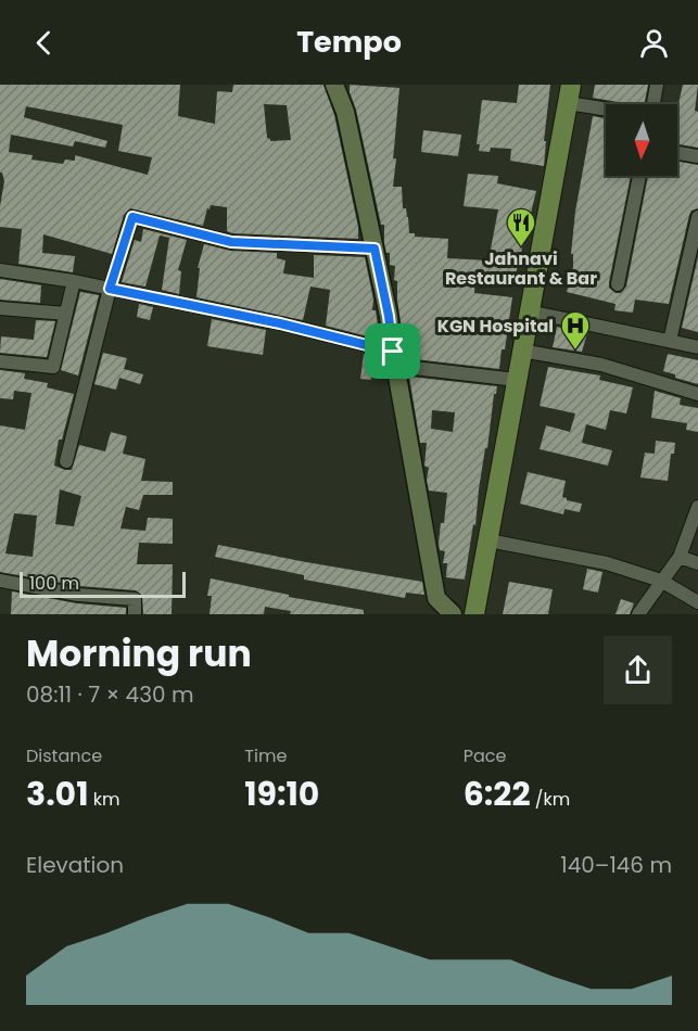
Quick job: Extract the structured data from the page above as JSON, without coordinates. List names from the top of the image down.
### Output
{
  "places": {
    "restaurant": ["Jahnavi Restaurant & Bar"],
    "hospital": ["KGN Hospital"]
  },
  "scale_bar": "100 m",
  "north": "bottom",
  "page": {
    "header": "Tempo",
    "scale": "100 m",
    "heading": ["Morning run", "08:11 · 7 × 430 m"],
    "stats": [
      ["Distance", "3.01 km"],
      ["Time", "19:10"],
      ["Pace", "6:22 /km"]
    ],
    "chart": ["Elevation", "140–146 m"]
  }
}
